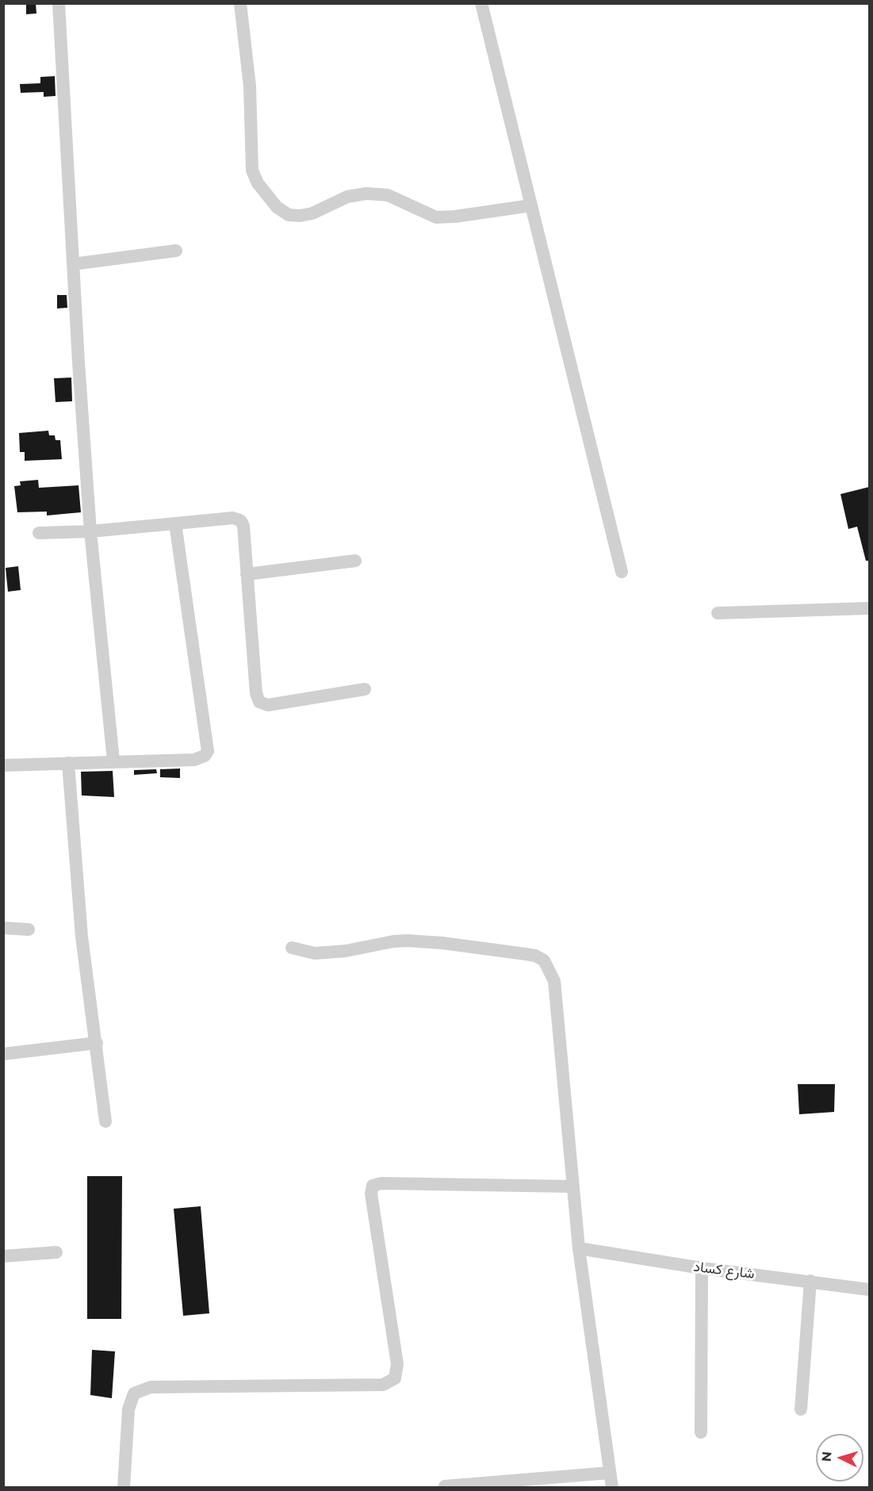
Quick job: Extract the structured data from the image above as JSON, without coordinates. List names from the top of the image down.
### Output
{
  "streets": {
    "street": ["شارع كساد"]
  },
  "north": "left"
}
